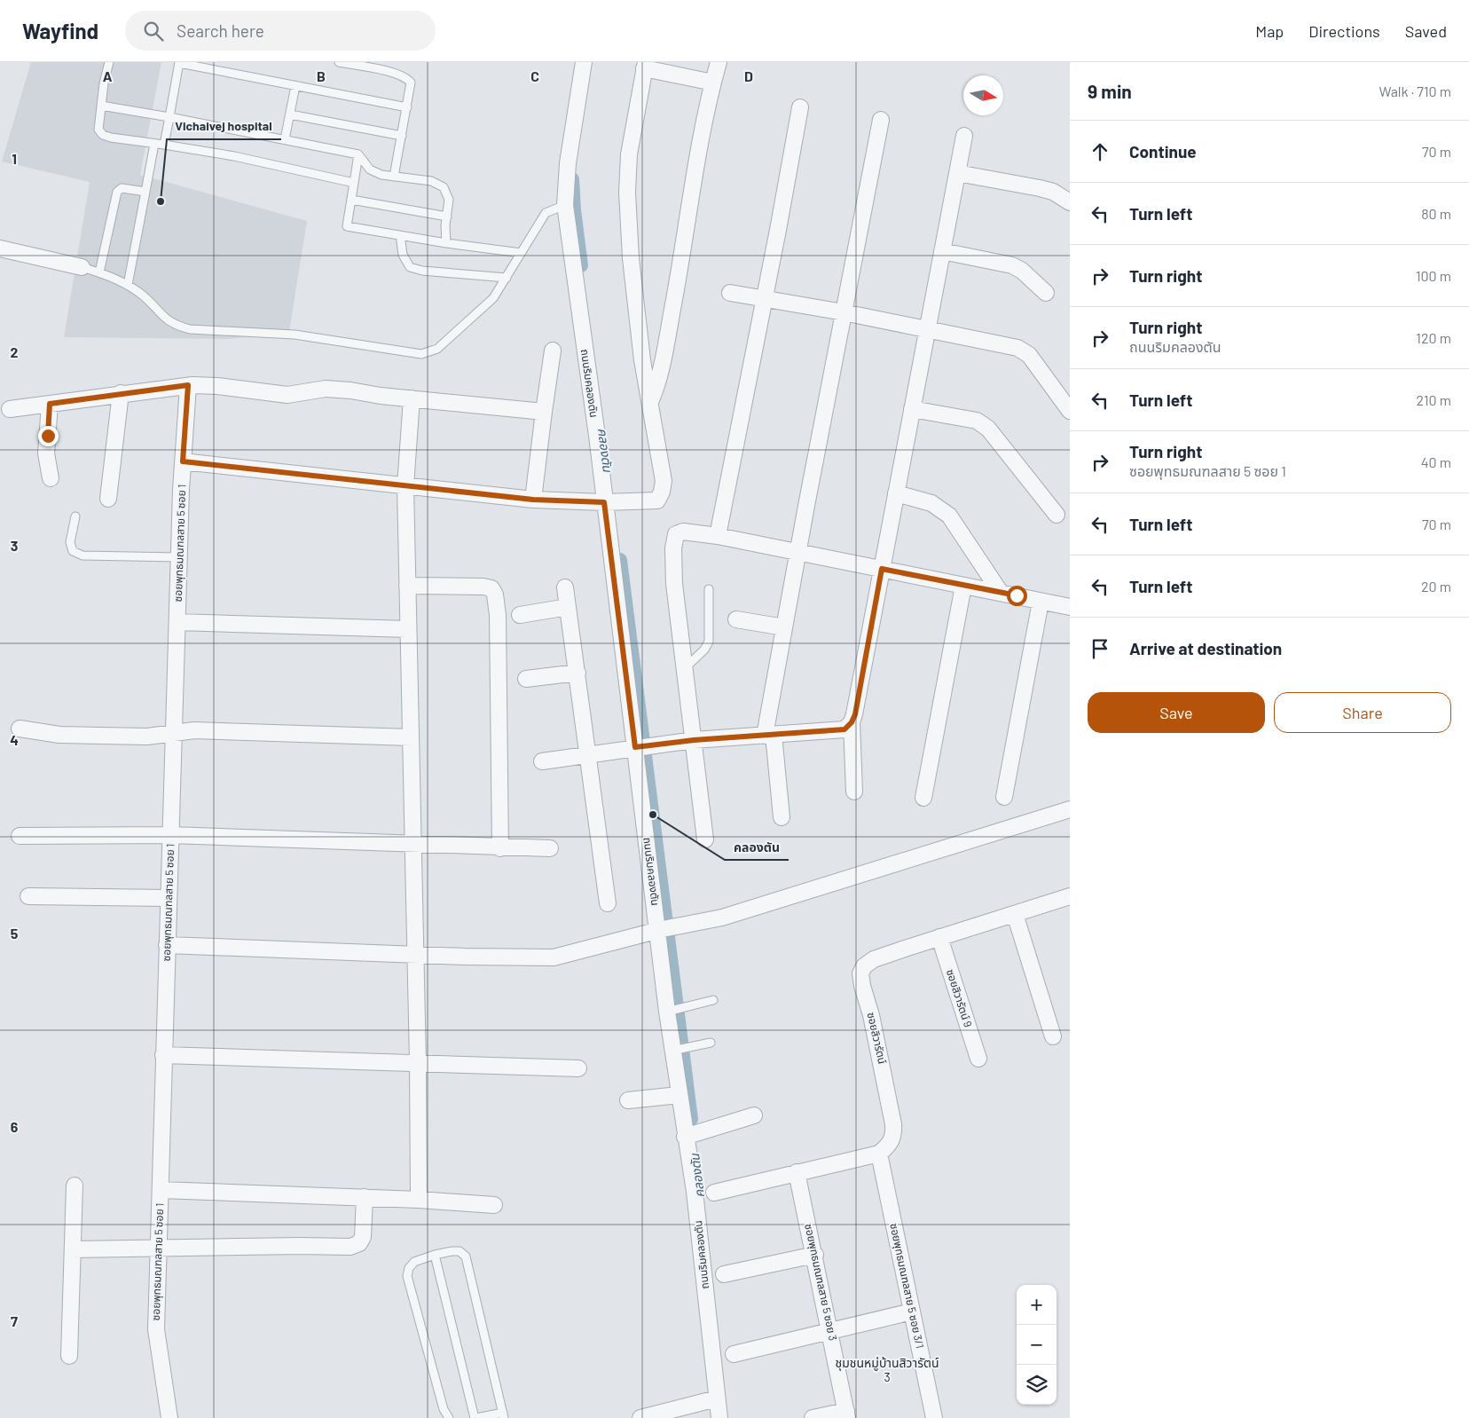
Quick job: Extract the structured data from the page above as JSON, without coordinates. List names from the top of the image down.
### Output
{
  "streets": {
    "street": [
      "ถนนริมคลองตัน",
      "ซอยพุทธมณฑลสาย 5 ซอย 1",
      "ซอยสิวารัตน์ 9",
      "ซอยสิวารัตน์",
      "ซอยพุทธมณฑลสาย 5 ซอย 3",
      "ซอยพุทธมณฑลสาย 5 ซอย 3/1"
    ]
  },
  "crossings": [
    ["ซอยสิวารัตน์ 9", "ซอยสิวารัตน์"],
    ["ซอยสิวารัตน์", "ซอยพุทธมณฑลสาย 5 ซอย 3/1"]
  ],
  "districts": ["ชุมชนหมู่บ้านสิวารัตน์ 3"],
  "water": ["คลองตัน"],
  "places": ["Vichaivej hospital", "คลองตัน"],
  "north": "right",
  "page": {
    "header": "Wayfind",
    "search": "Search here",
    "nav": ["Map", "Directions", "Saved"],
    "heading": ["9 min", "Walk · 710 m"],
    "list": [
      ["Continue", "70 m"],
      ["Turn left", "80 m"],
      ["Turn right", "100 m"],
      ["Turn right", "ถนนริมคลองตัน", "120 m"],
      ["Turn left", "210 m"],
      ["Turn right", "ซอยพุทธมณฑลสาย 5 ซอย 1", "40 m"],
      ["Turn left", "70 m"],
      ["Turn left", "20 m"],
      "Arrive at destination"
    ],
    "buttons": ["Save", "Share"],
    "map_buttons": ["+", "−"]
  },
  "grid": {
    "columns": [
      "A",
      "B",
      "C",
      "D"
    ],
    "rows": [
      "1",
      "2",
      "3",
      "4",
      "5",
      "6",
      "7"
    ]
  }
}
